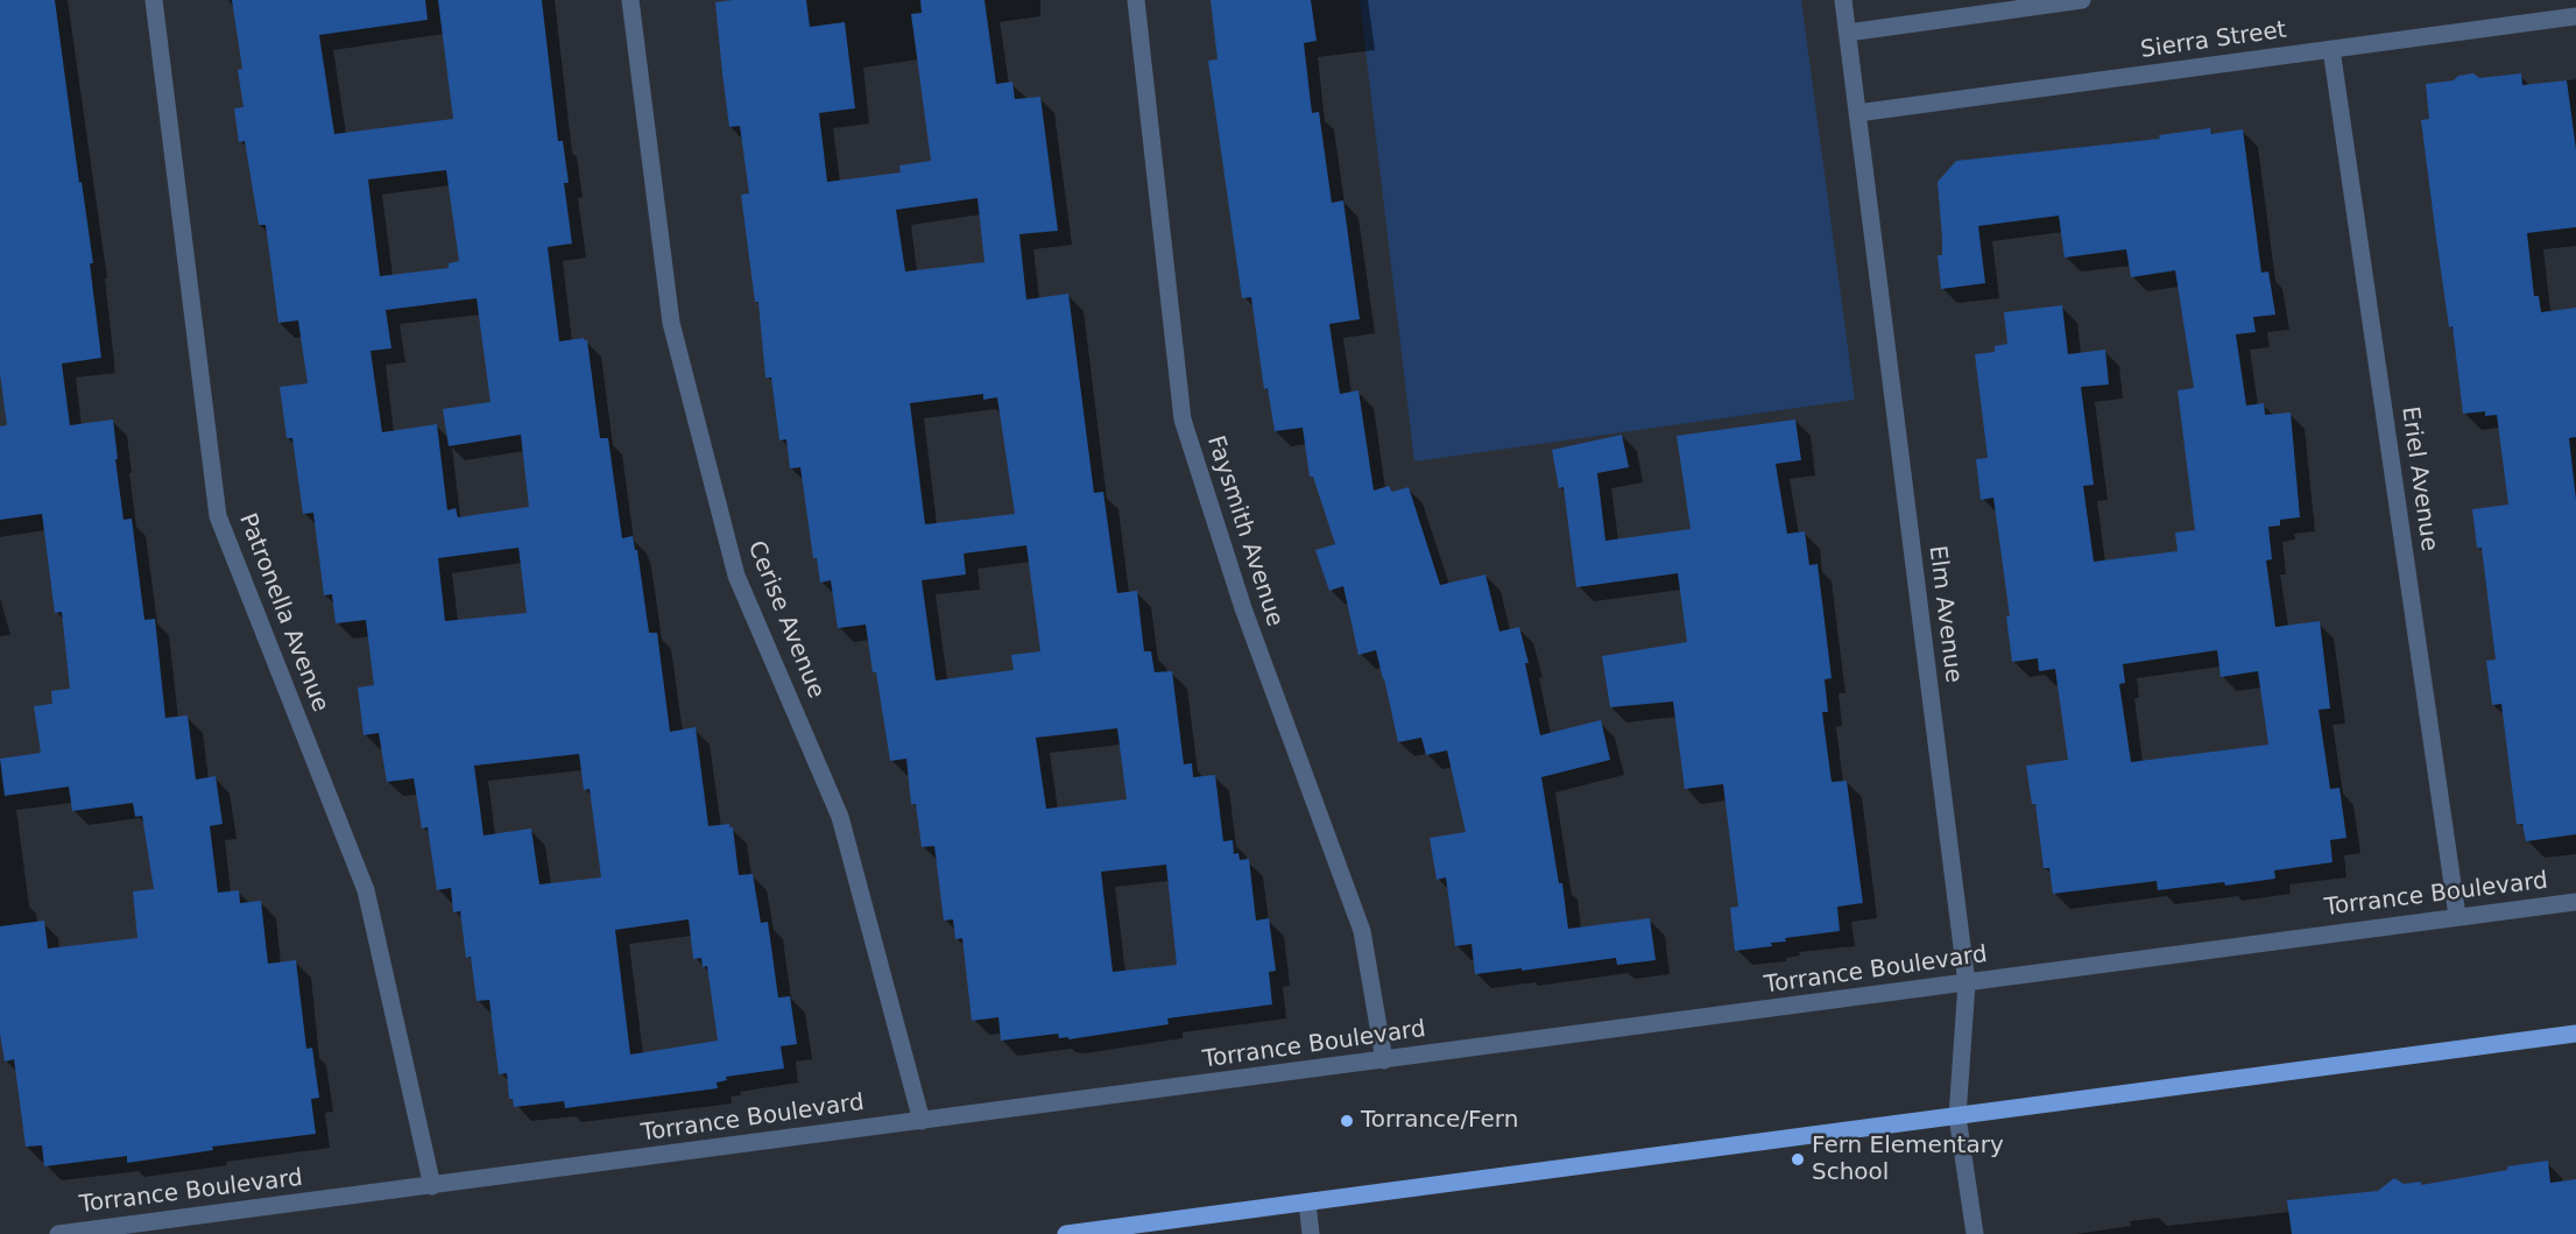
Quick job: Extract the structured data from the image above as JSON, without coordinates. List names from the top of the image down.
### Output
{
  "streets": {
    "street": [
      "Sierra Street",
      "Eriel Avenue",
      "Faysmith Avenue",
      "Patronella Avenue",
      "Elm Avenue",
      "Cerise Avenue",
      "Torrance Boulevard"
    ]
  },
  "crossings": [
    ["Sierra Street", "Eriel Avenue"],
    ["Sierra Street", "Elm Avenue"],
    ["Eriel Avenue", "Torrance Boulevard"],
    ["Faysmith Avenue", "Torrance Boulevard"],
    ["Patronella Avenue", "Torrance Boulevard"],
    ["Elm Avenue", "Torrance Boulevard"],
    ["Cerise Avenue", "Torrance Boulevard"]
  ],
  "places": ["Torrance/Fern", "Fern Elementary School"]
}
